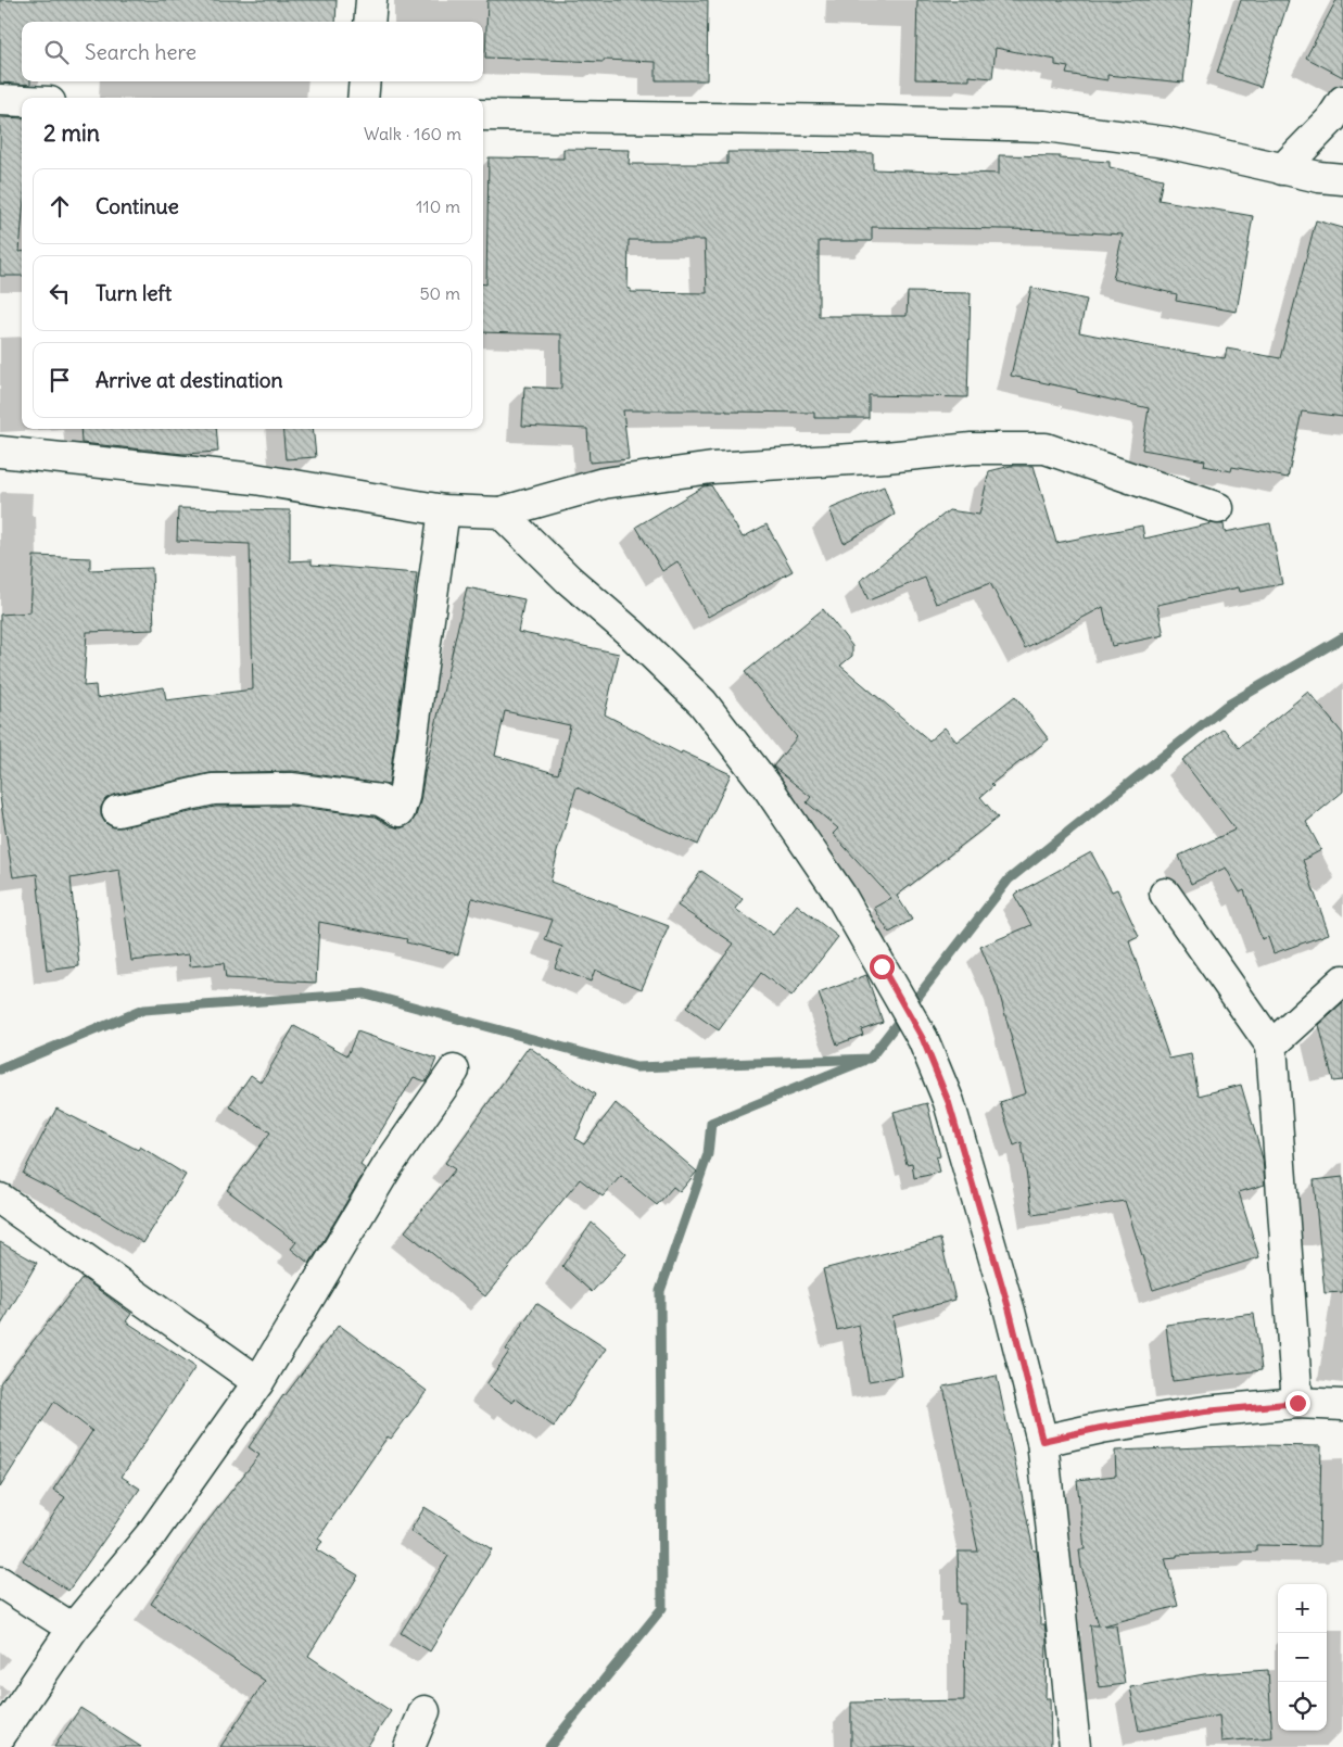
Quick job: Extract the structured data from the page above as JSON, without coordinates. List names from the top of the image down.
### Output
{
  "page": {
    "search": "Search here",
    "heading": ["2 min", "Walk · 160 m"],
    "list": [
      ["Continue", "110 m"],
      ["Turn left", "50 m"],
      "Arrive at destination"
    ],
    "map_buttons": ["+", "−"]
  }
}
